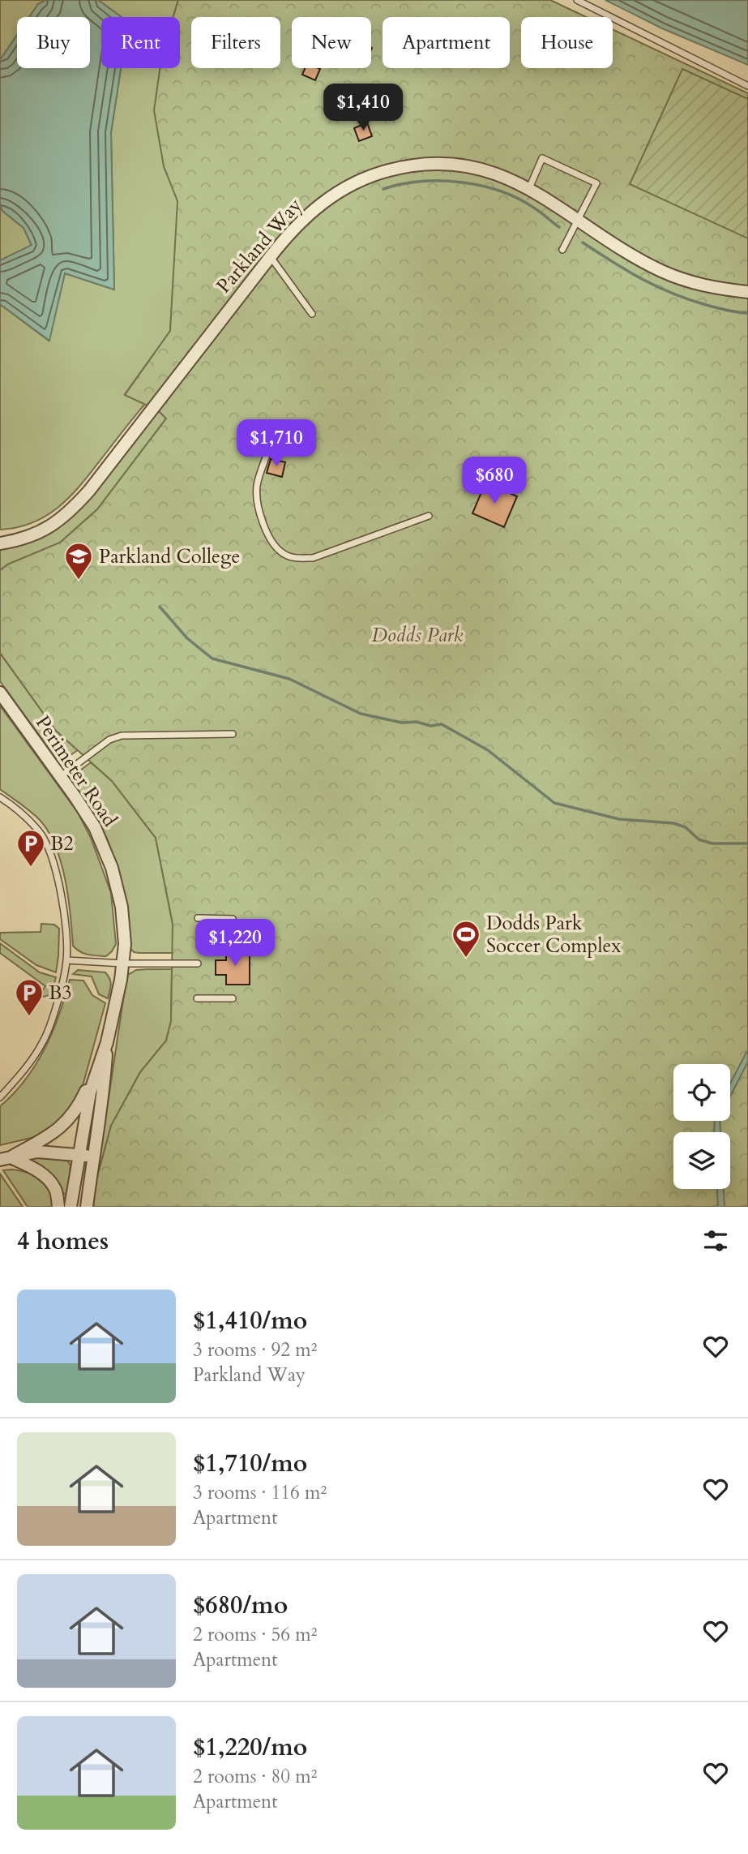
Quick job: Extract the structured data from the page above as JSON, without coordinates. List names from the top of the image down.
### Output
{
  "streets": {
    "street": ["Parkland Way", "Perimeter Road"]
  },
  "parks": ["Dodds Park"],
  "places": {
    "school or university": ["Parkland College"],
    "parking": ["B2", "B3"],
    "sports": ["Dodds Park Soccer Complex"]
  },
  "page": {
    "chip": [
      "Buy",
      "Rent",
      "Filters",
      "New",
      "Apartment",
      "House"
    ],
    "price": [
      "$1,410",
      "$1,710",
      "$680",
      "$1,220"
    ],
    "heading": "4 homes",
    "list": [
      {
        "name": "$1,410/mo",
        "note": "3 rooms · 92 m² · Parkland Way"
      },
      {
        "name": "$1,710/mo",
        "note": "3 rooms · 116 m² · Apartment"
      },
      {
        "name": "$680/mo",
        "note": "2 rooms · 56 m² · Apartment"
      },
      {
        "name": "$1,220/mo",
        "note": "2 rooms · 80 m² · Apartment"
      }
    ]
  }
}
